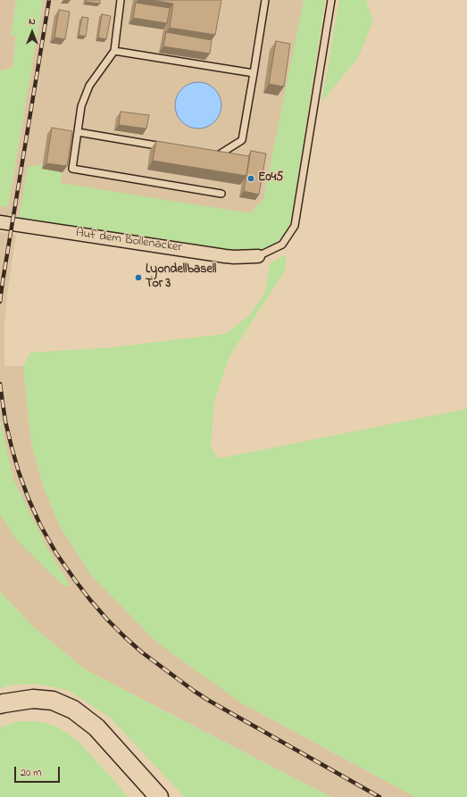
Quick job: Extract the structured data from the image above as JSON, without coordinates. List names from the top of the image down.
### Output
{
  "streets": {
    "street": ["Auf dem Bollenacker"]
  },
  "places": ["E045", "Lyondellbasell Tor 3"],
  "scale_bar": "20 m",
  "north": "top"
}
